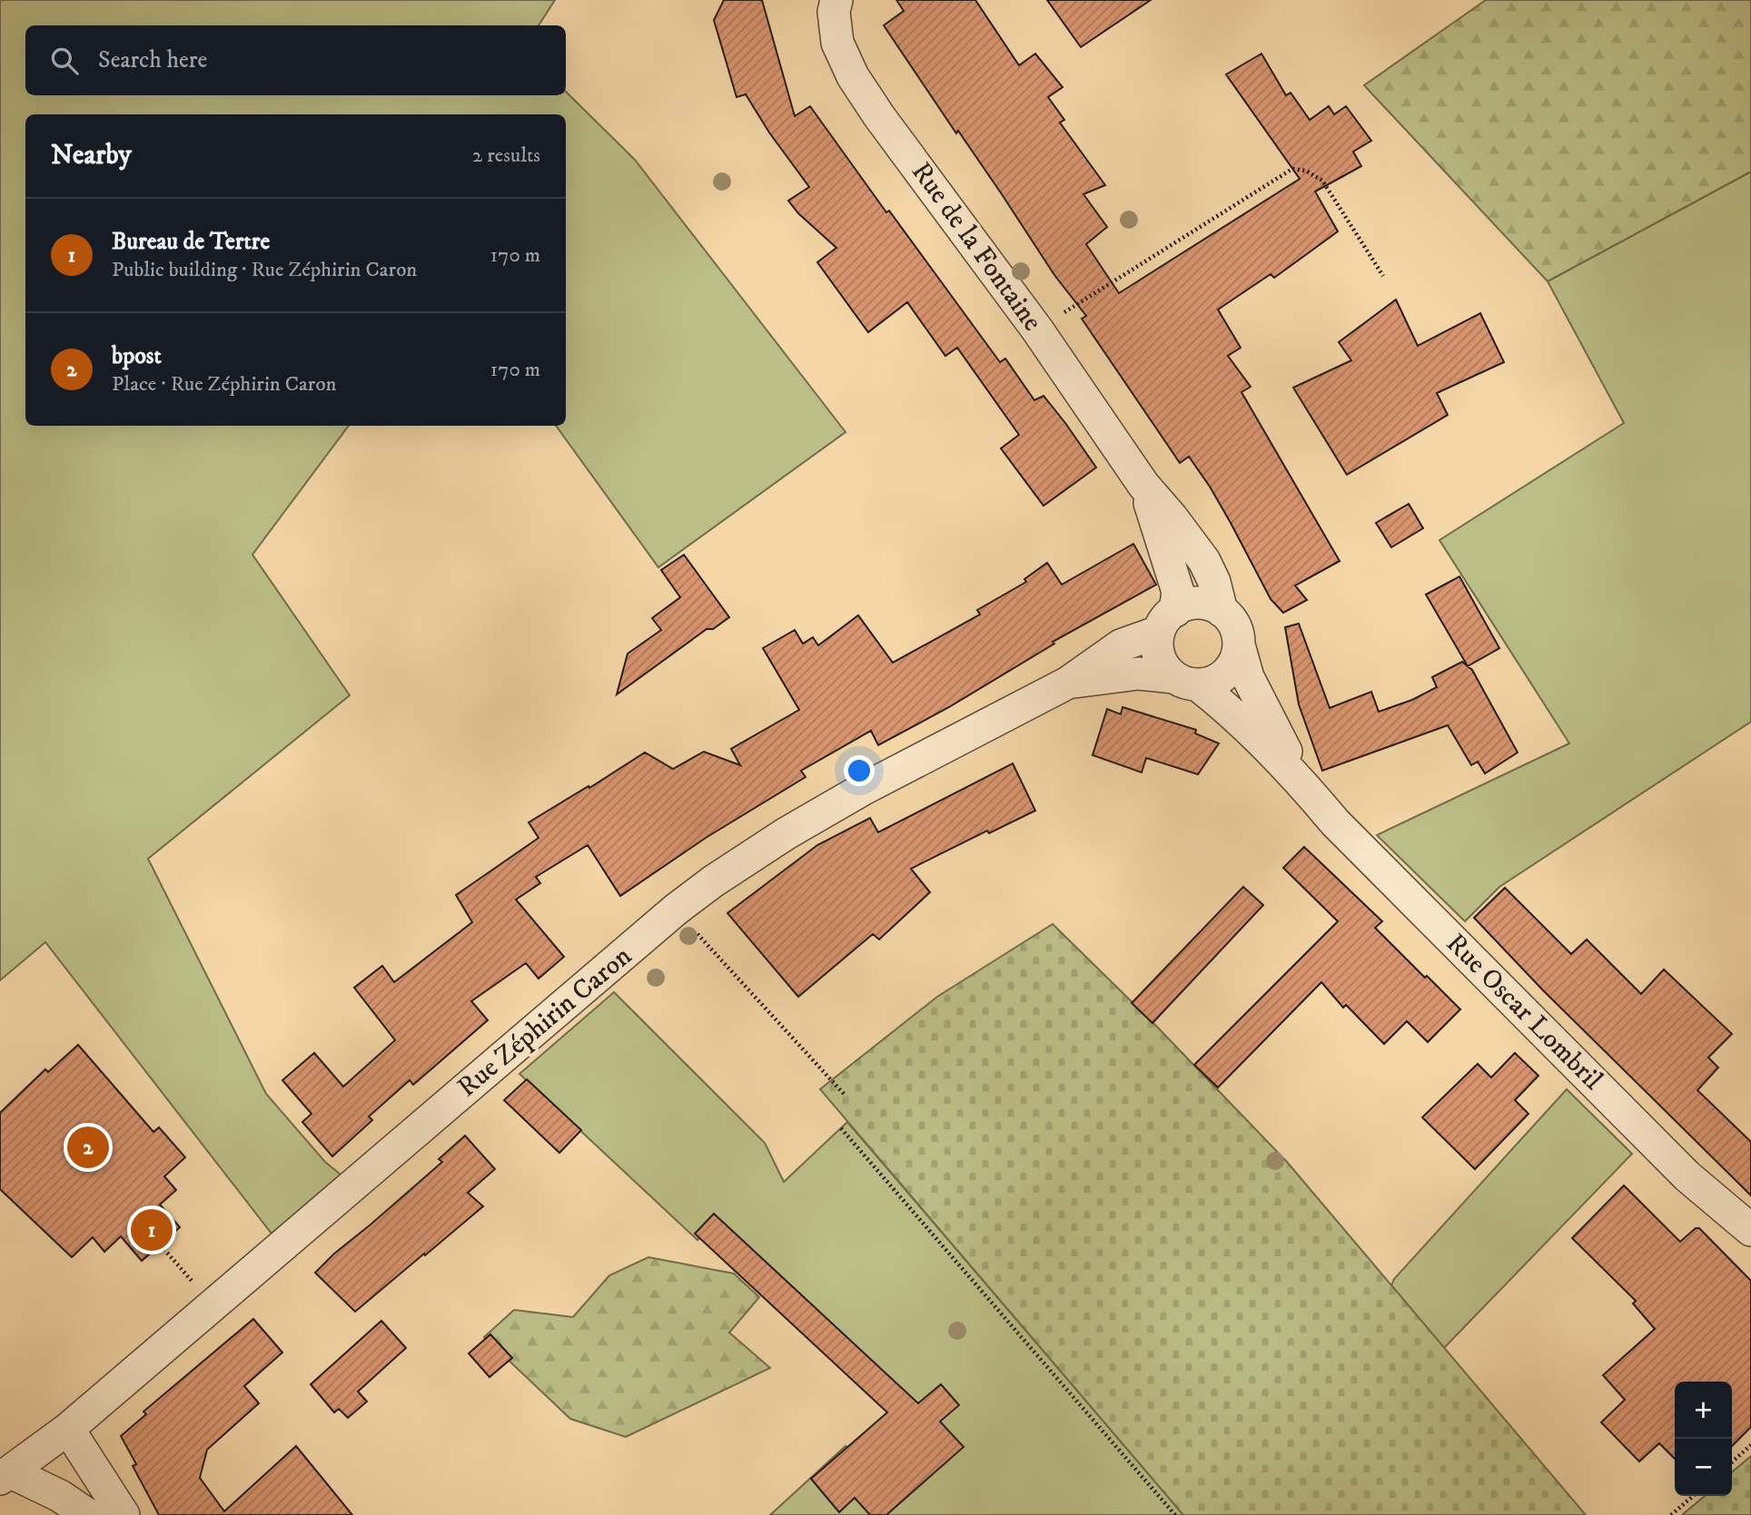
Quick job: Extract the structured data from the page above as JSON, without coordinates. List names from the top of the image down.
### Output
{
  "streets": {
    "street": ["Rue de la Fontaine", "Rue Oscar Lombril", "Rue Zéphirin Caron"]
  },
  "crossings": [
    ["Rue de la Fontaine", "Rue Oscar Lombril"],
    ["Rue de la Fontaine", "Rue Zéphirin Caron"],
    ["Rue Oscar Lombril", "Rue Zéphirin Caron"]
  ],
  "page": {
    "search": "Search here",
    "heading": ["Nearby", "2 results"],
    "list": [
      {
        "mark": "1",
        "name": "Bureau de Tertre",
        "note": "Public building · Rue Zéphirin Caron",
        "value": "170 m"
      },
      {
        "mark": "2",
        "name": "bpost",
        "note": "Place · Rue Zéphirin Caron",
        "value": "170 m"
      }
    ],
    "pins": ["2", "1"],
    "map_buttons": ["+", "−"]
  }
}
